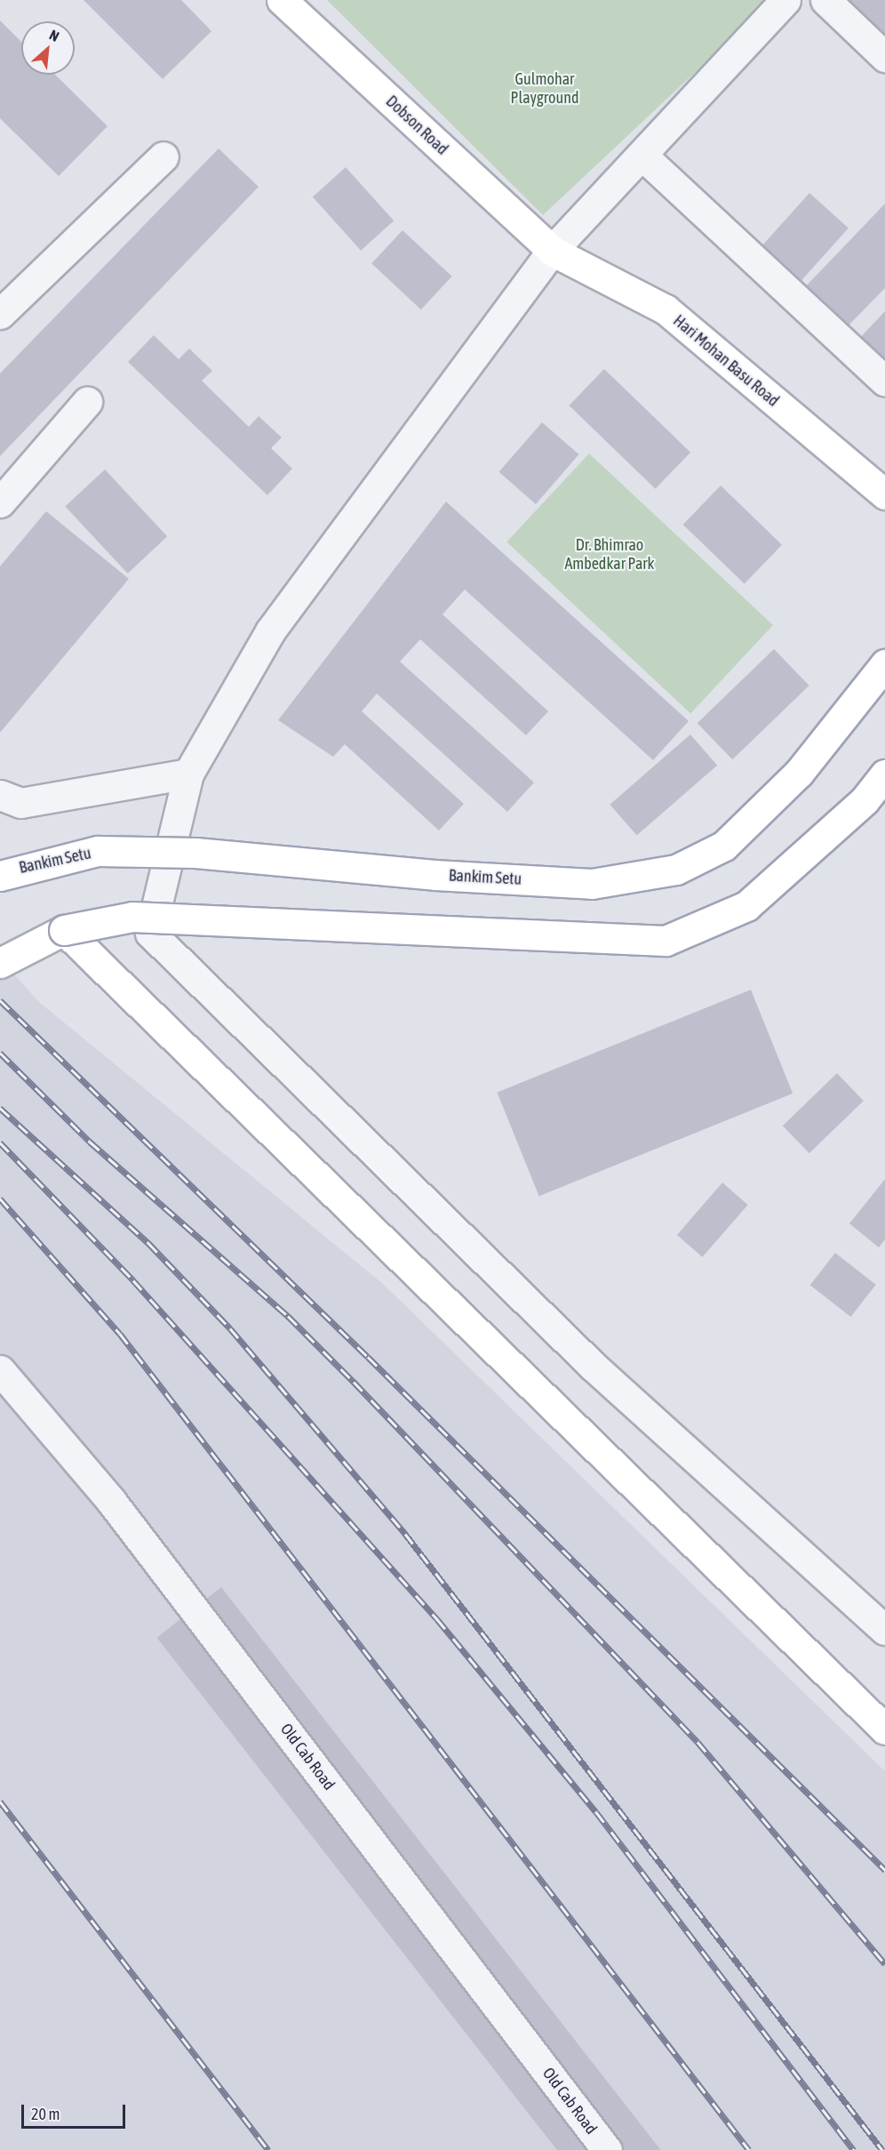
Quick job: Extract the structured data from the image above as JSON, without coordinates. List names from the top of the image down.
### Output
{
  "streets": {
    "main road": ["Dobson Road", "Hari Mohan Basu Road", "Bankim Setu"],
    "street": ["Old Cab Road"]
  },
  "crossings": [
    ["Dobson Road", "Hari Mohan Basu Road"]
  ],
  "parks": ["Gulmohar Playground", "Dr. Bhimrao Ambedkar Park"],
  "scale_bar": "20 m",
  "north": "top right"
}
